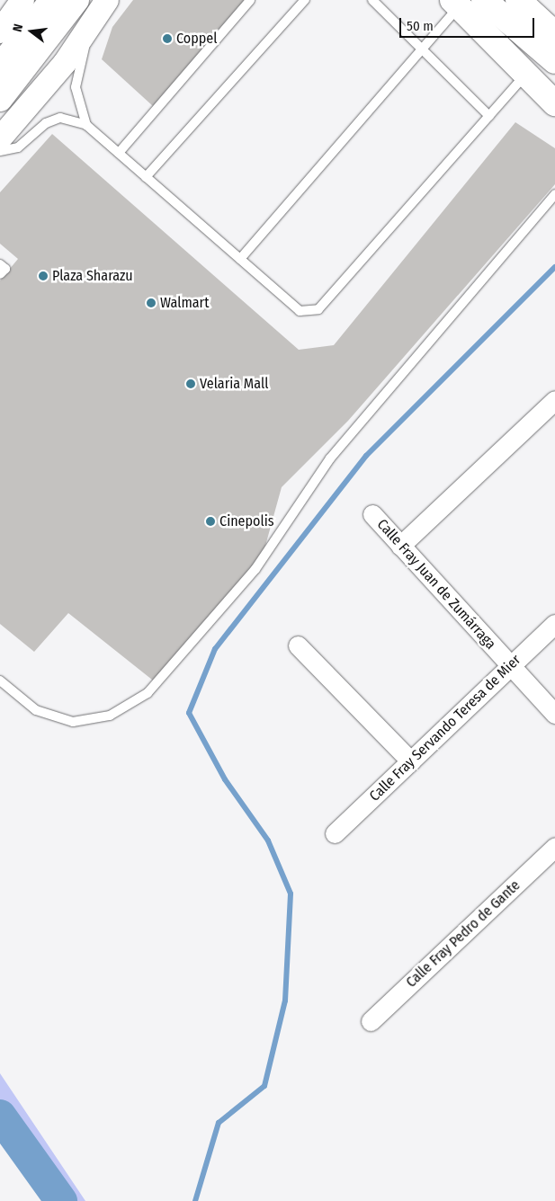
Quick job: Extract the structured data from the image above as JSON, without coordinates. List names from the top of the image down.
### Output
{
  "streets": {
    "street": ["Calle Fray Juan de Zumárraga", "Calle Fray Servando Teresa de Mier", "Calle Fray Pedro de Gante"]
  },
  "crossings": [
    ["Calle Fray Juan de Zumárraga", "Calle Fray Servando Teresa de Mier"]
  ],
  "places": [
    "Coppel",
    "Plaza Sharazu",
    "Walmart",
    "Velaria Mall",
    "Cinepolis"
  ],
  "scale_bar": "50 m",
  "north": "left"
}
